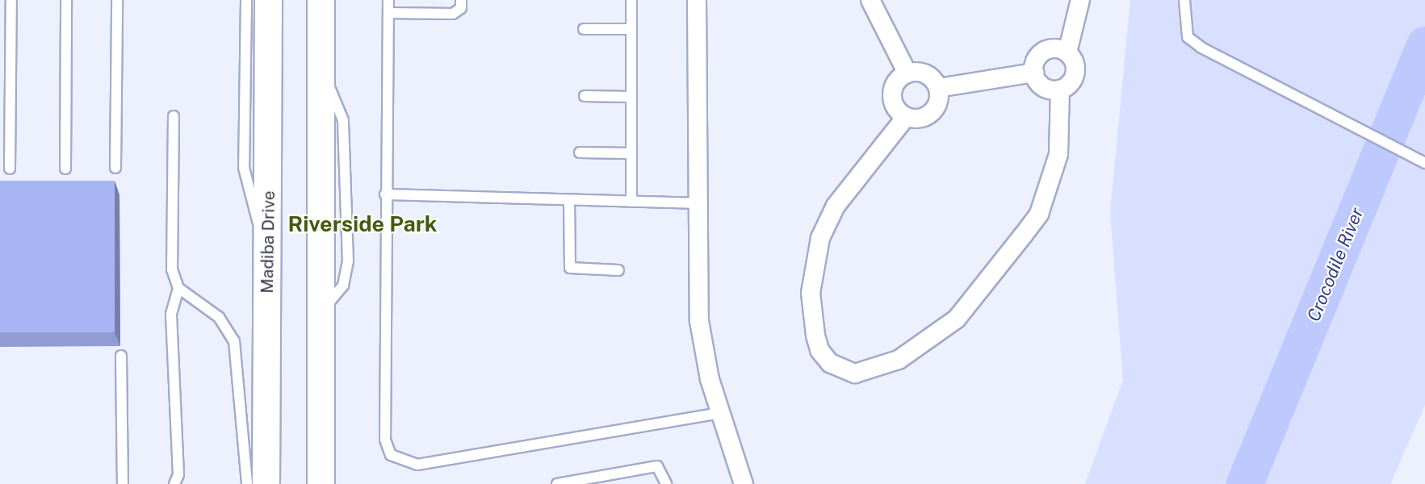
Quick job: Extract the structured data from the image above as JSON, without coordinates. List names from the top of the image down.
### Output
{
  "streets": {
    "main road": ["Madiba Drive"]
  },
  "districts": ["Riverside Park"],
  "water": ["Crocodile River"]
}
